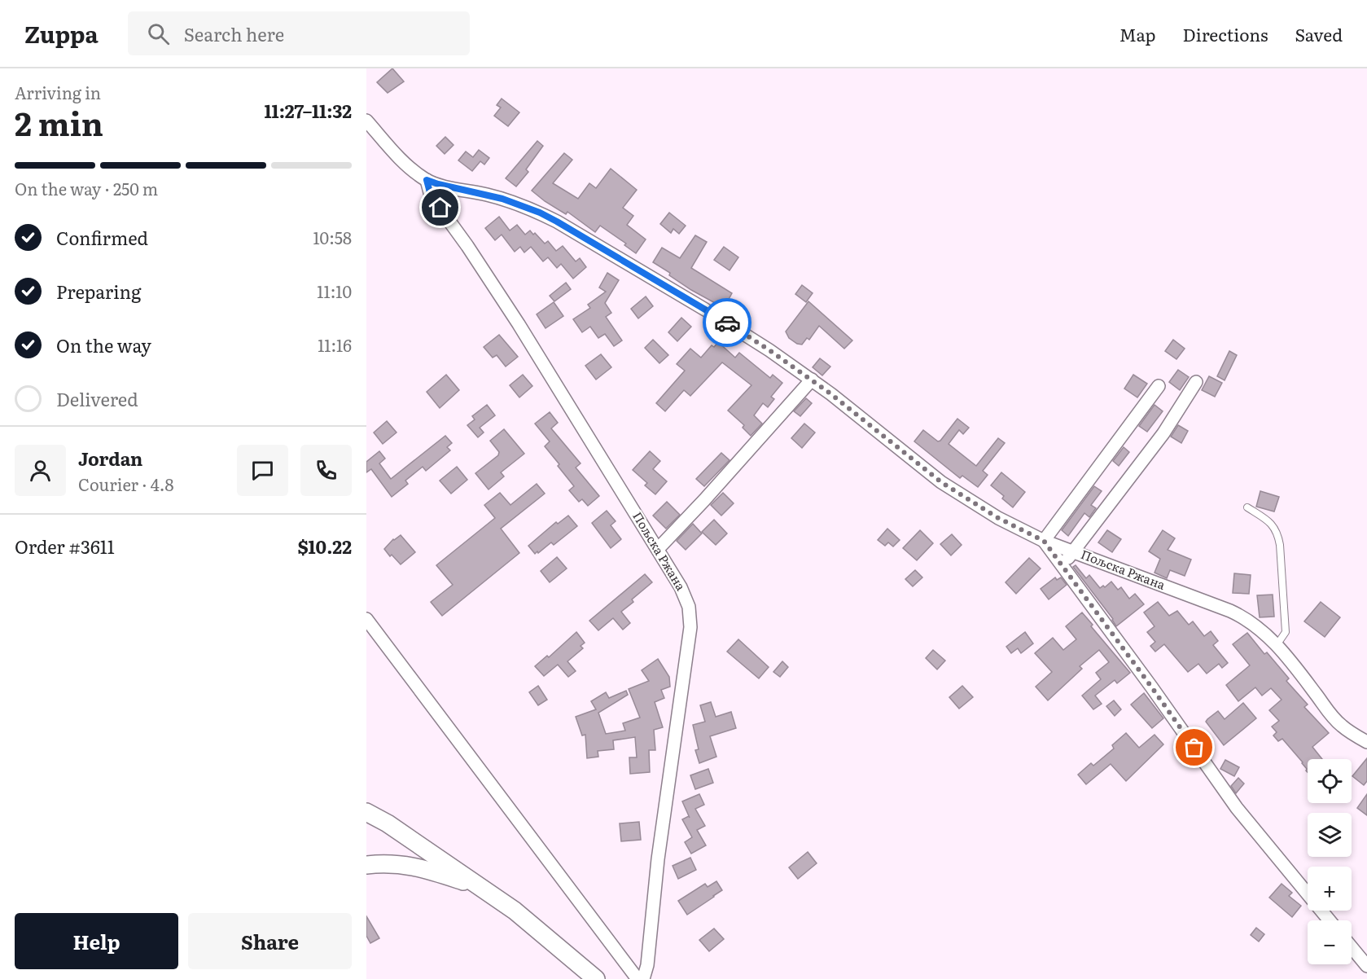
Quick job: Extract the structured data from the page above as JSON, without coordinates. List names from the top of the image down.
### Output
{
  "streets": {
    "street": ["Пољска Ржана"]
  },
  "page": {
    "header": "Zuppa",
    "search": "Search here",
    "nav": ["Map", "Directions", "Saved"],
    "heading": ["2 min", "Arriving in", "11:27–11:32"],
    "panel": [
      "Jordan",
      "Courier · 4.8",
      "Order #3611",
      "$10.22"
    ],
    "bar": "On the way · 250 m",
    "list": [
      ["Confirmed", "10:58"],
      ["Preparing", "11:10"],
      ["On the way", "11:16"],
      "Delivered"
    ],
    "map_buttons": ["+", "−"],
    "buttons": ["Help", "Share"]
  }
}
